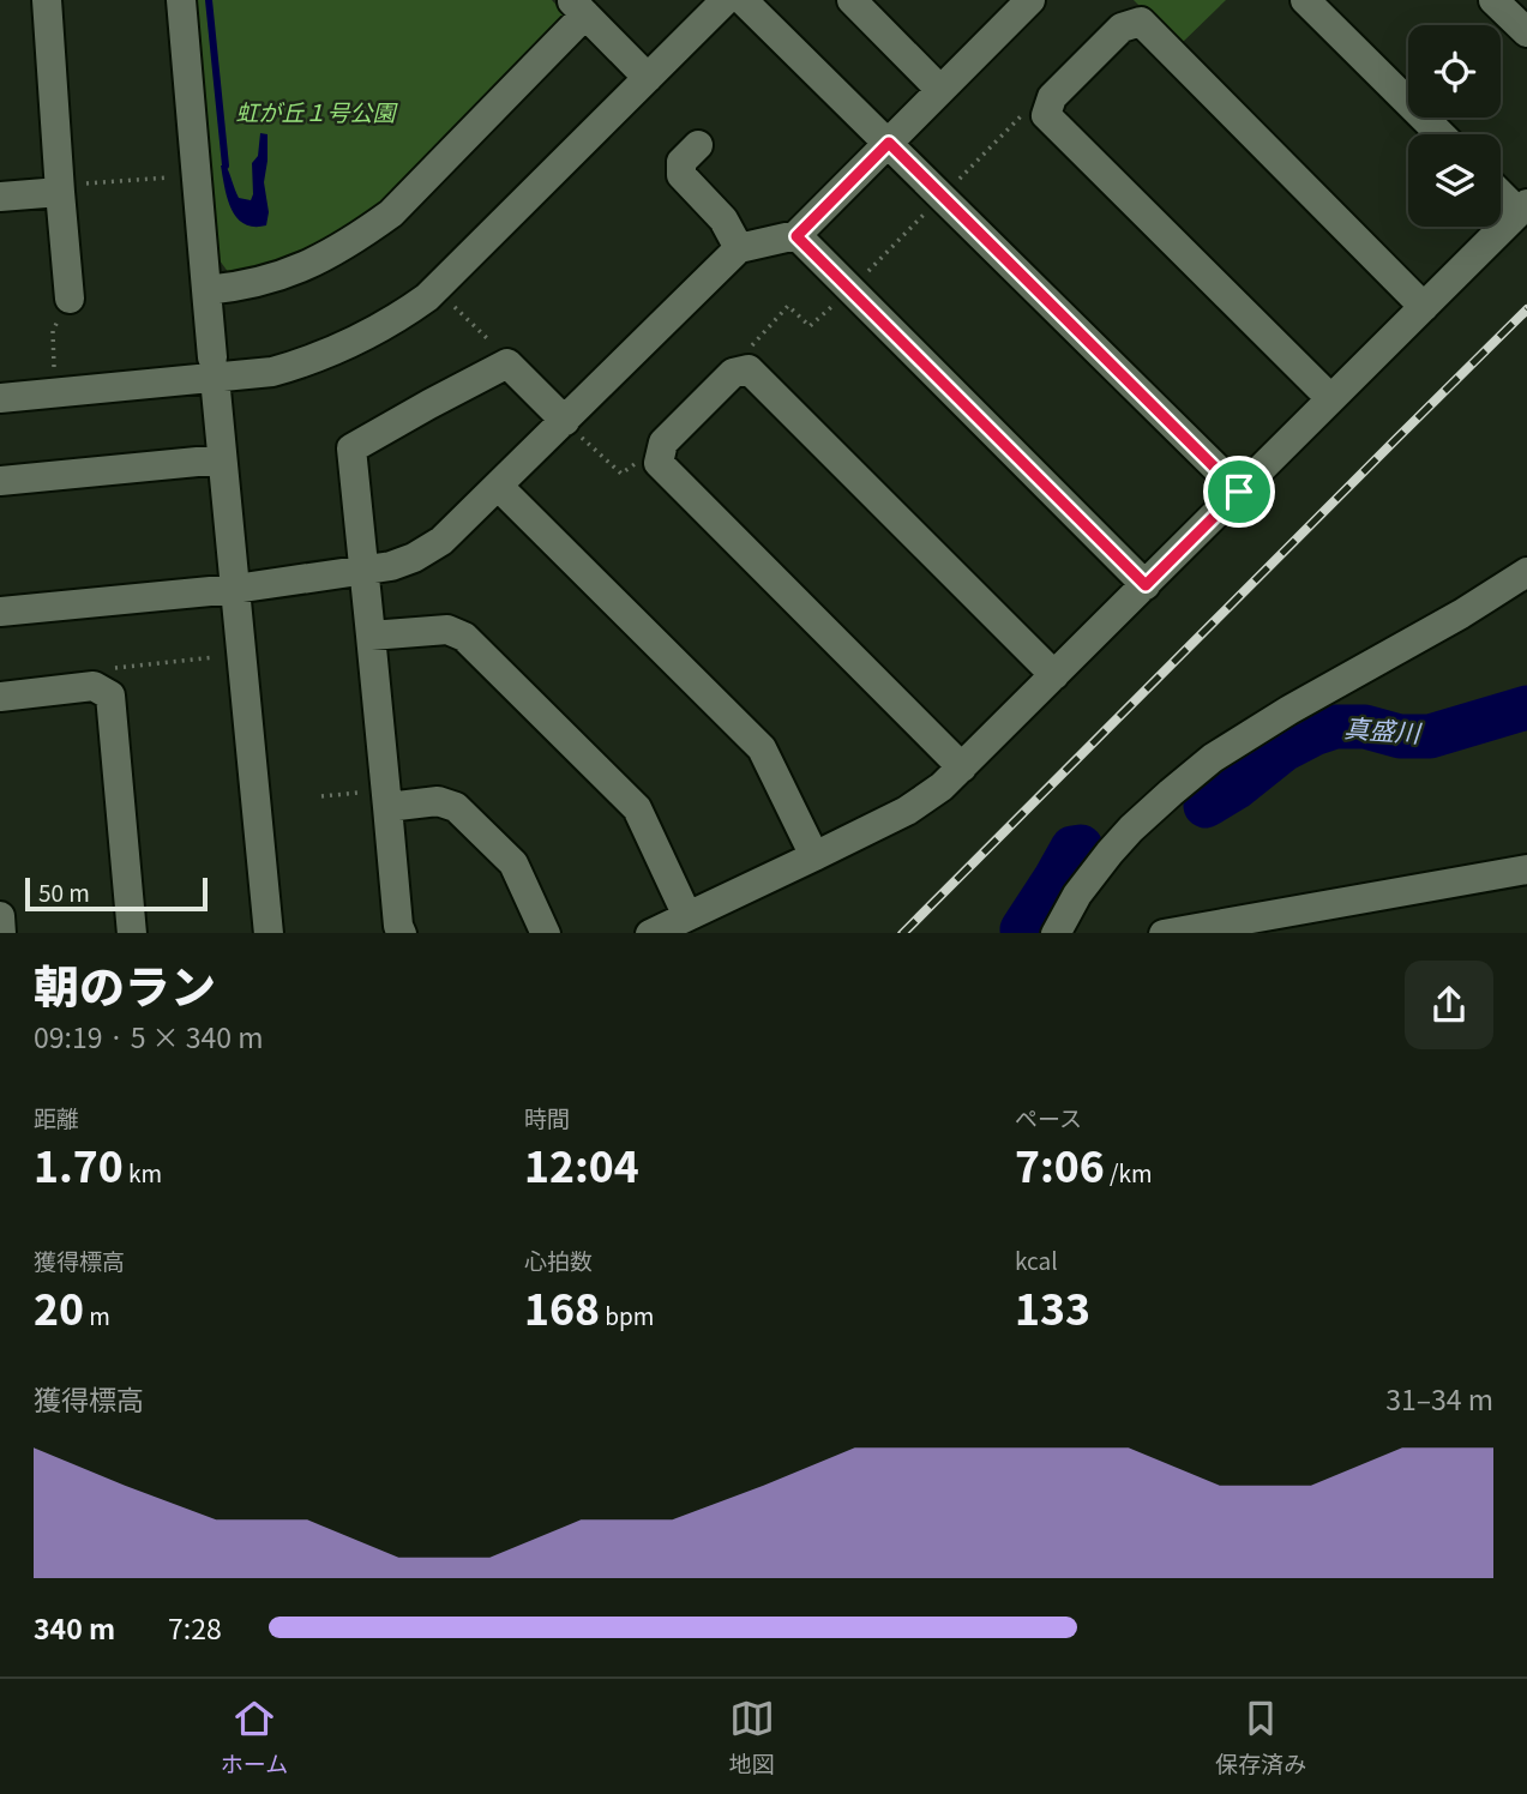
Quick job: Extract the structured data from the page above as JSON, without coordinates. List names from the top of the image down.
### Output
{
  "water": ["真盛川"],
  "parks": ["虹が丘１号公園"],
  "scale_bar": "50 m",
  "page": {
    "scale": "50 m",
    "heading": ["朝のラン", "09:19 · 5 × 340 m"],
    "stats": [
      ["距離", "1.70 km"],
      ["時間", "12:04"],
      ["ペース", "7:06 /km"],
      ["獲得標高", "20 m"],
      ["心拍数", "168 bpm"],
      ["kcal", "133"]
    ],
    "chart": ["獲得標高", "31–34 m"],
    "list": [
      {
        "name": "340 m",
        "note": "7:28"
      }
    ],
    "tabs": ["ホーム", "地図", "保存済み"]
  }
}
